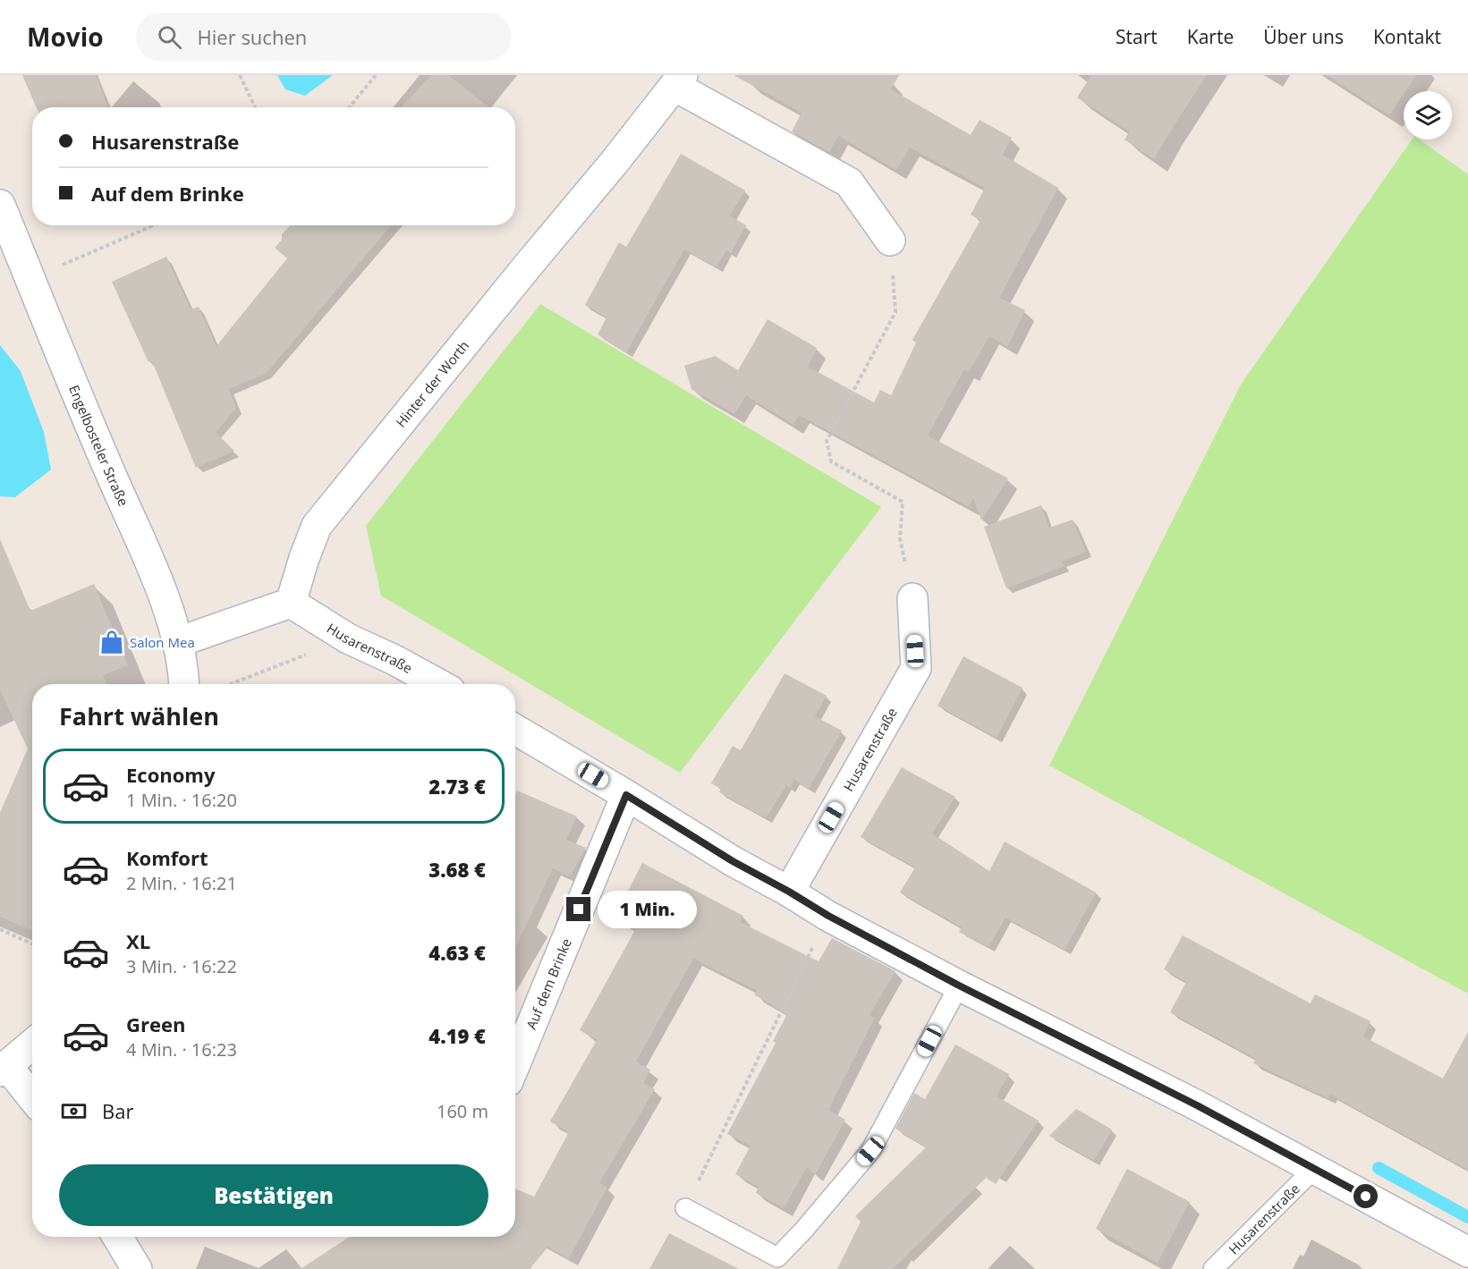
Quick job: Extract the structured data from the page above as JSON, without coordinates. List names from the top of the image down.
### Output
{
  "streets": {
    "street": [
      "Hinter der Worth",
      "Engelbosteler Straße",
      "Husarenstraße",
      "Auf dem Brinke"
    ]
  },
  "crossings": [
    ["Hinter der Worth", "Husarenstraße"]
  ],
  "places": {
    "shop": ["Salon Mea"]
  },
  "page": {
    "header": "Movio",
    "search": "Hier suchen",
    "nav": [
      "Start",
      "Karte",
      "Über uns",
      "Kontakt"
    ],
    "banner": ["Husarenstraße", "Auf dem Brinke"],
    "heading": "Fahrt wählen",
    "list": [
      {
        "name": "Economy",
        "note": "1 Min. · 16:20",
        "value": "2.73 €"
      },
      {
        "name": "Komfort",
        "note": "2 Min. · 16:21",
        "value": "3.68 €"
      },
      {
        "name": "XL",
        "note": "3 Min. · 16:22",
        "value": "4.63 €"
      },
      {
        "name": "Green",
        "note": "4 Min. · 16:23",
        "value": "4.19 €"
      }
    ],
    "bubble": "1 Min.",
    "pay": ["Bar", "160 m"],
    "buttons": "Bestätigen"
  }
}
